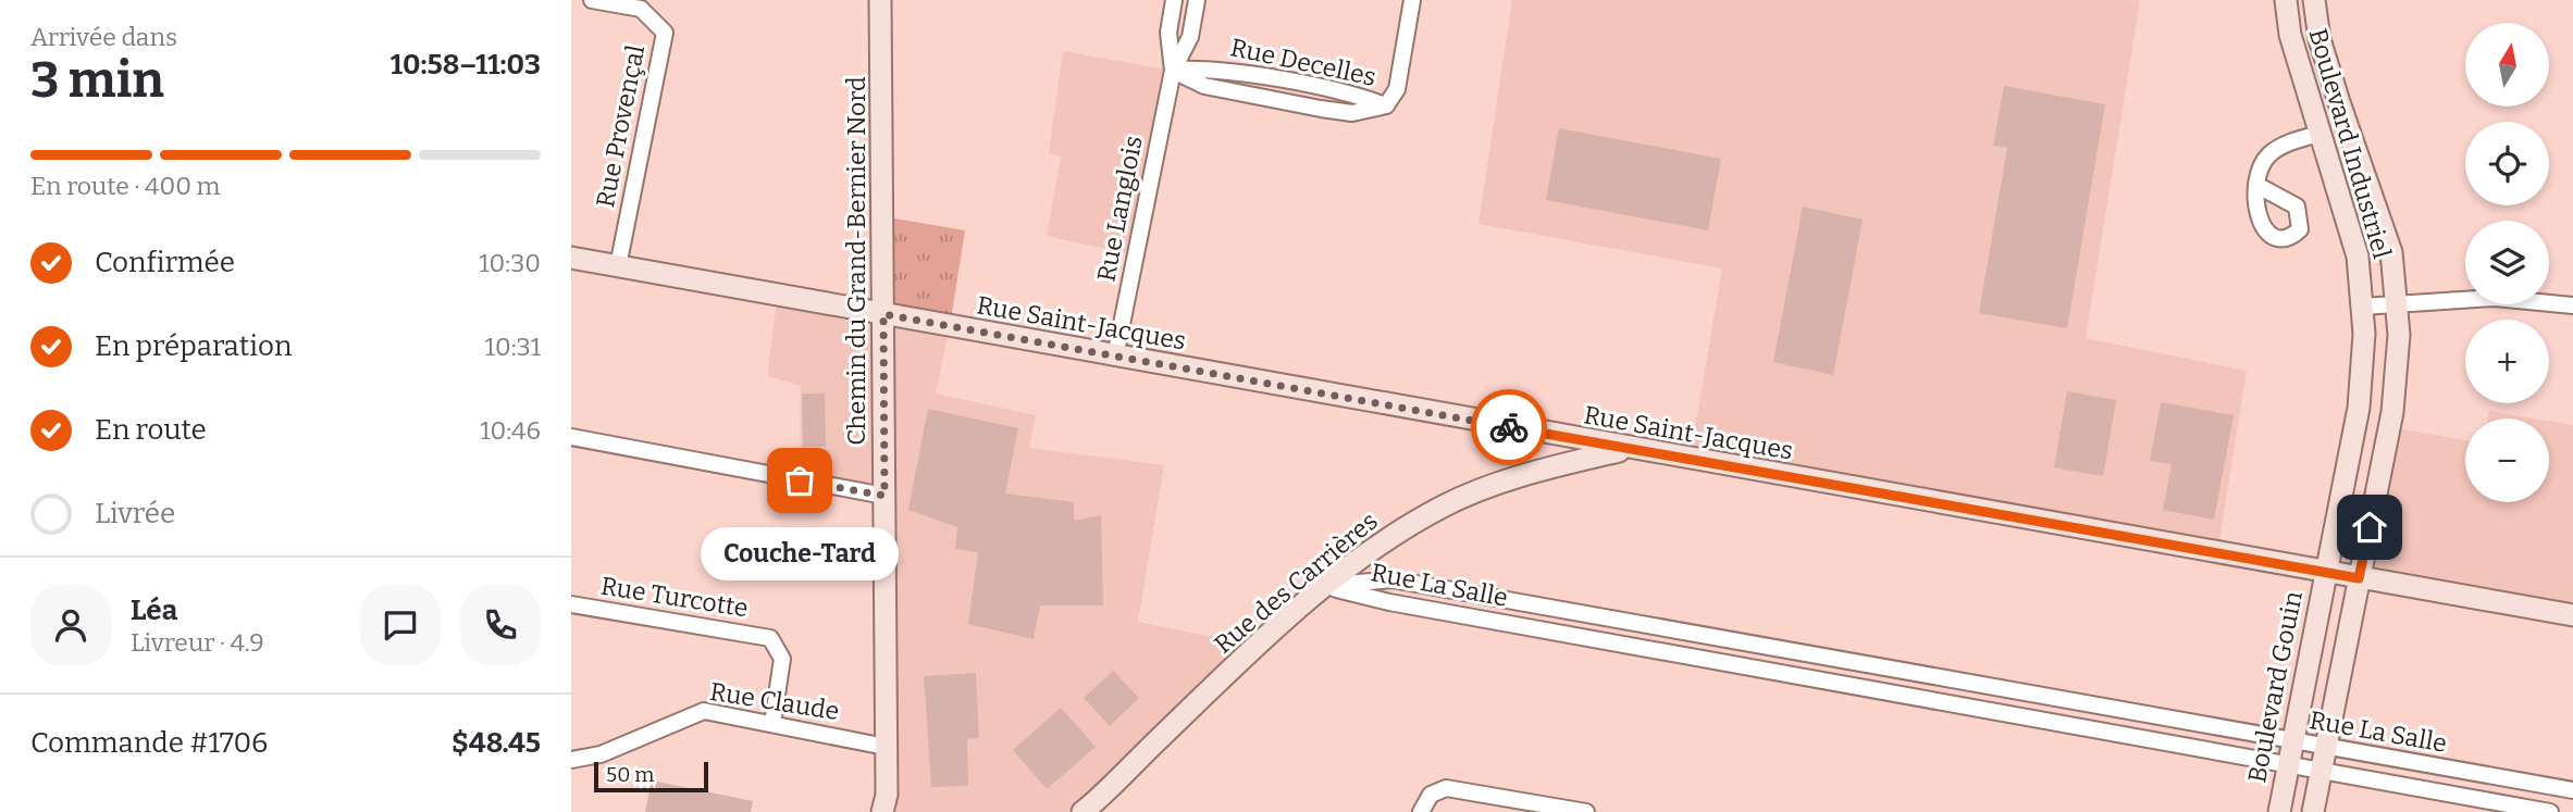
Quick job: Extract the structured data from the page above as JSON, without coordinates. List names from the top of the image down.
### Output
{
  "streets": {
    "street": [
      "Rue Decelles",
      "Rue Provençal",
      "Boulevard Industriel",
      "Rue Langlois",
      "Chemin du Grand-Bernier Nord",
      "Rue Saint-Jacques",
      "Rue des Carrières",
      "Rue La Salle",
      "Rue Turcotte",
      "Boulevard Gouin",
      "Rue Claude"
    ]
  },
  "crossings": [
    ["Rue Decelles", "Rue Langlois"],
    ["Rue Provençal", "Rue Saint-Jacques"],
    ["Boulevard Industriel", "Rue Saint-Jacques"],
    ["Boulevard Industriel", "Boulevard Gouin"],
    ["Rue Langlois", "Rue Saint-Jacques"],
    ["Chemin du Grand-Bernier Nord", "Rue Saint-Jacques"],
    ["Chemin du Grand-Bernier Nord", "Rue Claude"],
    ["Rue Saint-Jacques", "Rue des Carrières"],
    ["Rue Saint-Jacques", "Boulevard Gouin"],
    ["Rue des Carrières", "Rue La Salle"],
    ["Rue La Salle", "Boulevard Gouin"],
    ["Rue Turcotte", "Rue Claude"]
  ],
  "places": ["Couche-Tard"],
  "scale_bar": "50 m",
  "north": "top",
  "page": {
    "heading": ["3 min", "Arrivée dans", "10:58–11:03"],
    "panel": [
      "Léa",
      "Livreur · 4.9",
      "Commande #1706",
      "$48.45"
    ],
    "map_buttons": ["+", "−"],
    "bar": "En route · 400 m",
    "list": [
      ["Confirmée", "10:30"],
      ["En préparation", "10:31"],
      ["En route", "10:46"],
      "Livrée"
    ],
    "bubble": "Couche-Tard",
    "scale": "50 m"
  }
}
